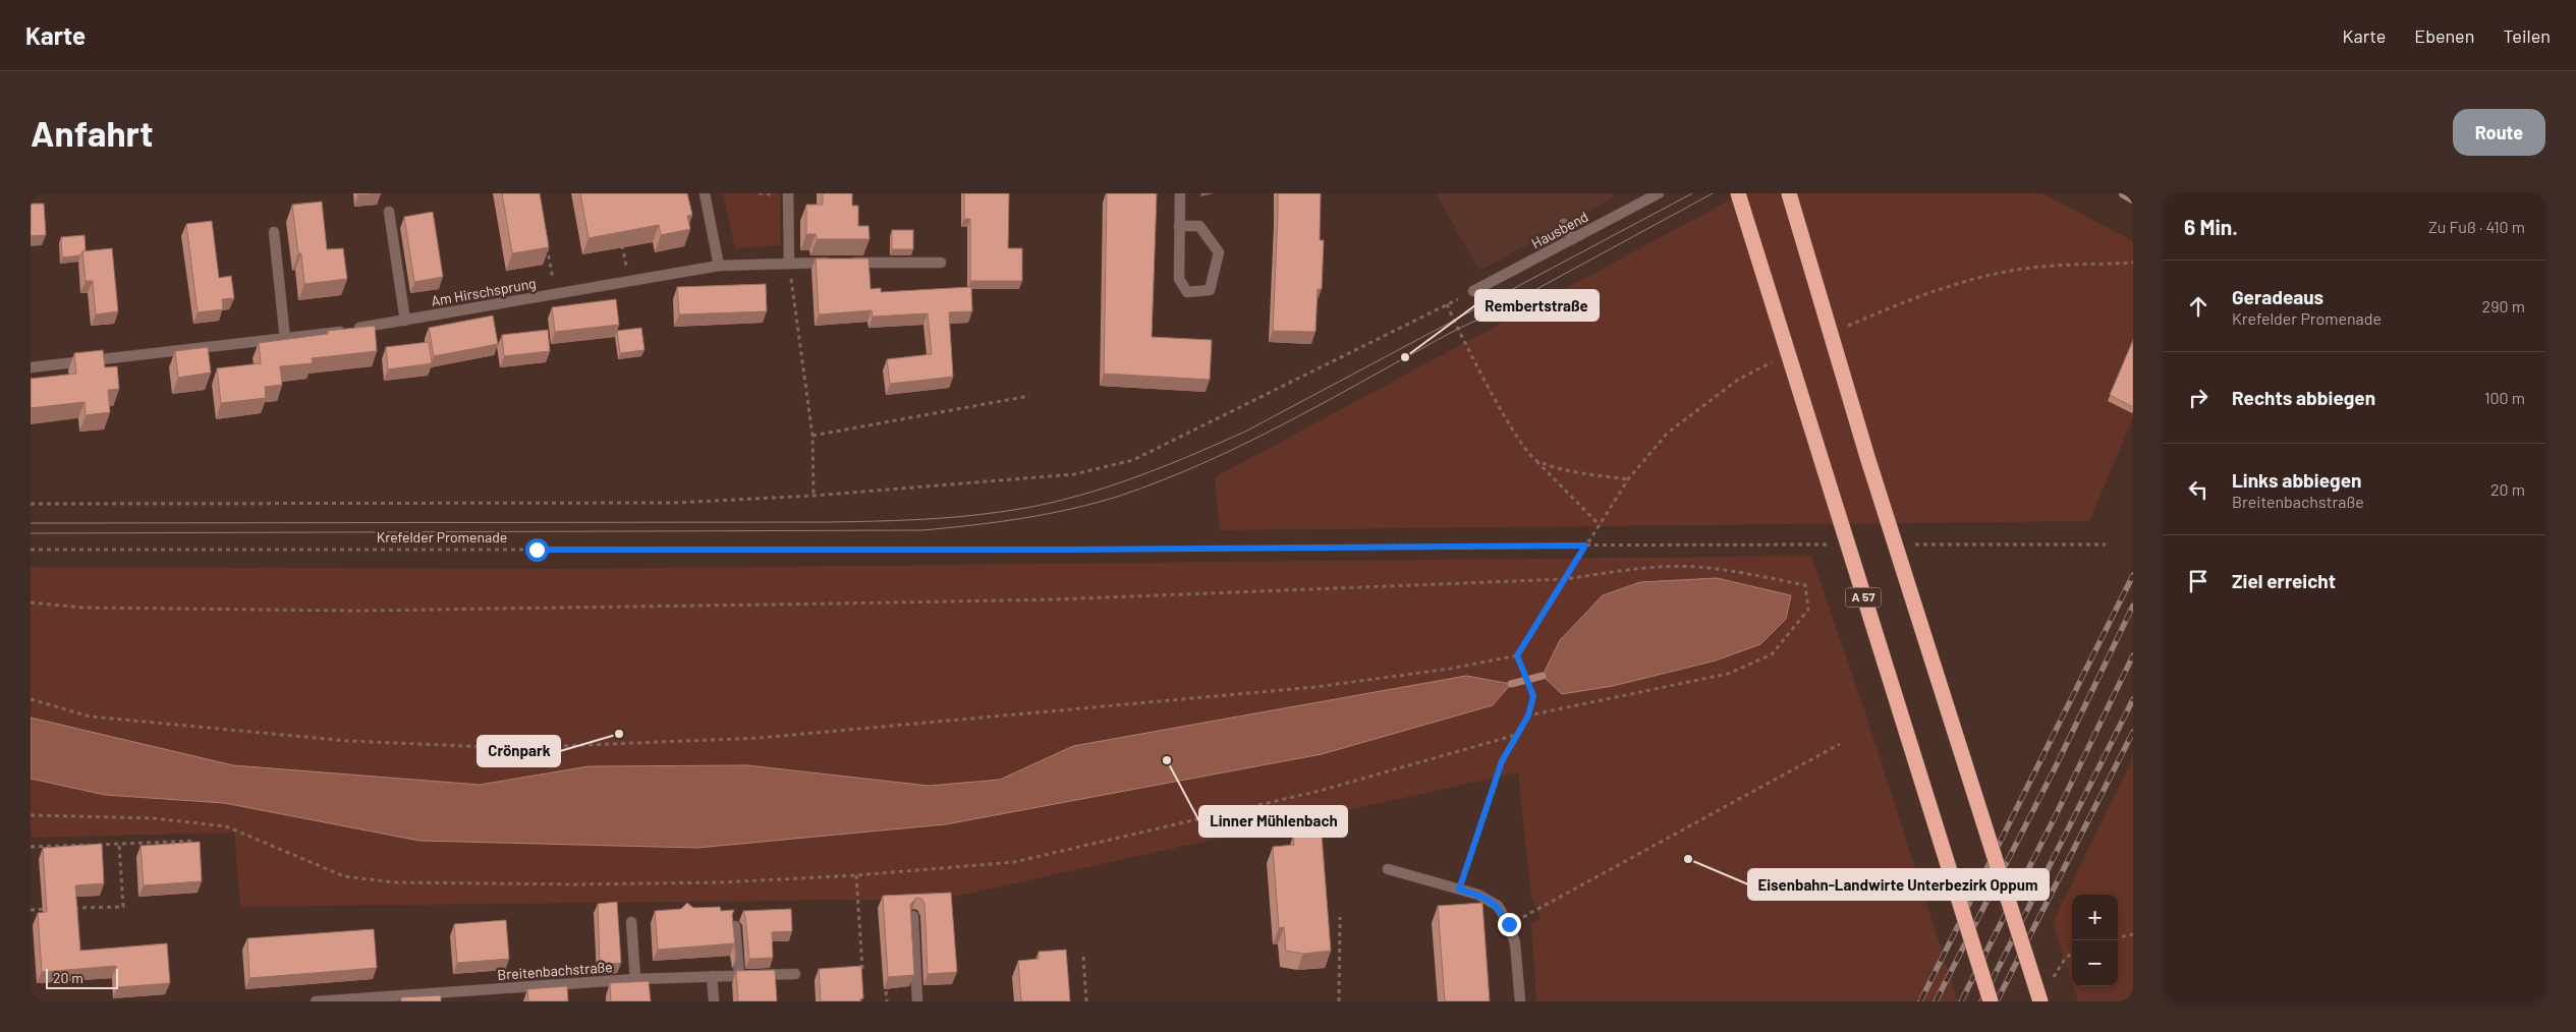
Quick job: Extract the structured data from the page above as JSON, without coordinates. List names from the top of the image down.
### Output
{
  "streets": {
    "highway": ["A 57"],
    "street": ["Hausbend", "Am Hirschsprung", "Breitenbachstraße"],
    "path": ["Krefelder Promenade"]
  },
  "places": [
    "Rembertstraße",
    "Crönpark",
    "Linner Mühlenbach",
    "Eisenbahn-Landwirte Unterbezirk Oppum"
  ],
  "scale_bar": "20 m",
  "page": {
    "header": "Karte",
    "nav": ["Karte", "Ebenen", "Teilen"],
    "buttons": "Route",
    "title": "Anfahrt",
    "heading": ["6 Min.", "Zu Fuß · 410 m"],
    "list": [
      ["Geradeaus", "Krefelder Promenade", "290 m"],
      ["Rechts abbiegen", "100 m"],
      ["Links abbiegen", "Breitenbachstraße", "20 m"],
      "Ziel erreicht"
    ],
    "map_buttons": ["+", "−"],
    "scale": "20 m"
  }
}
